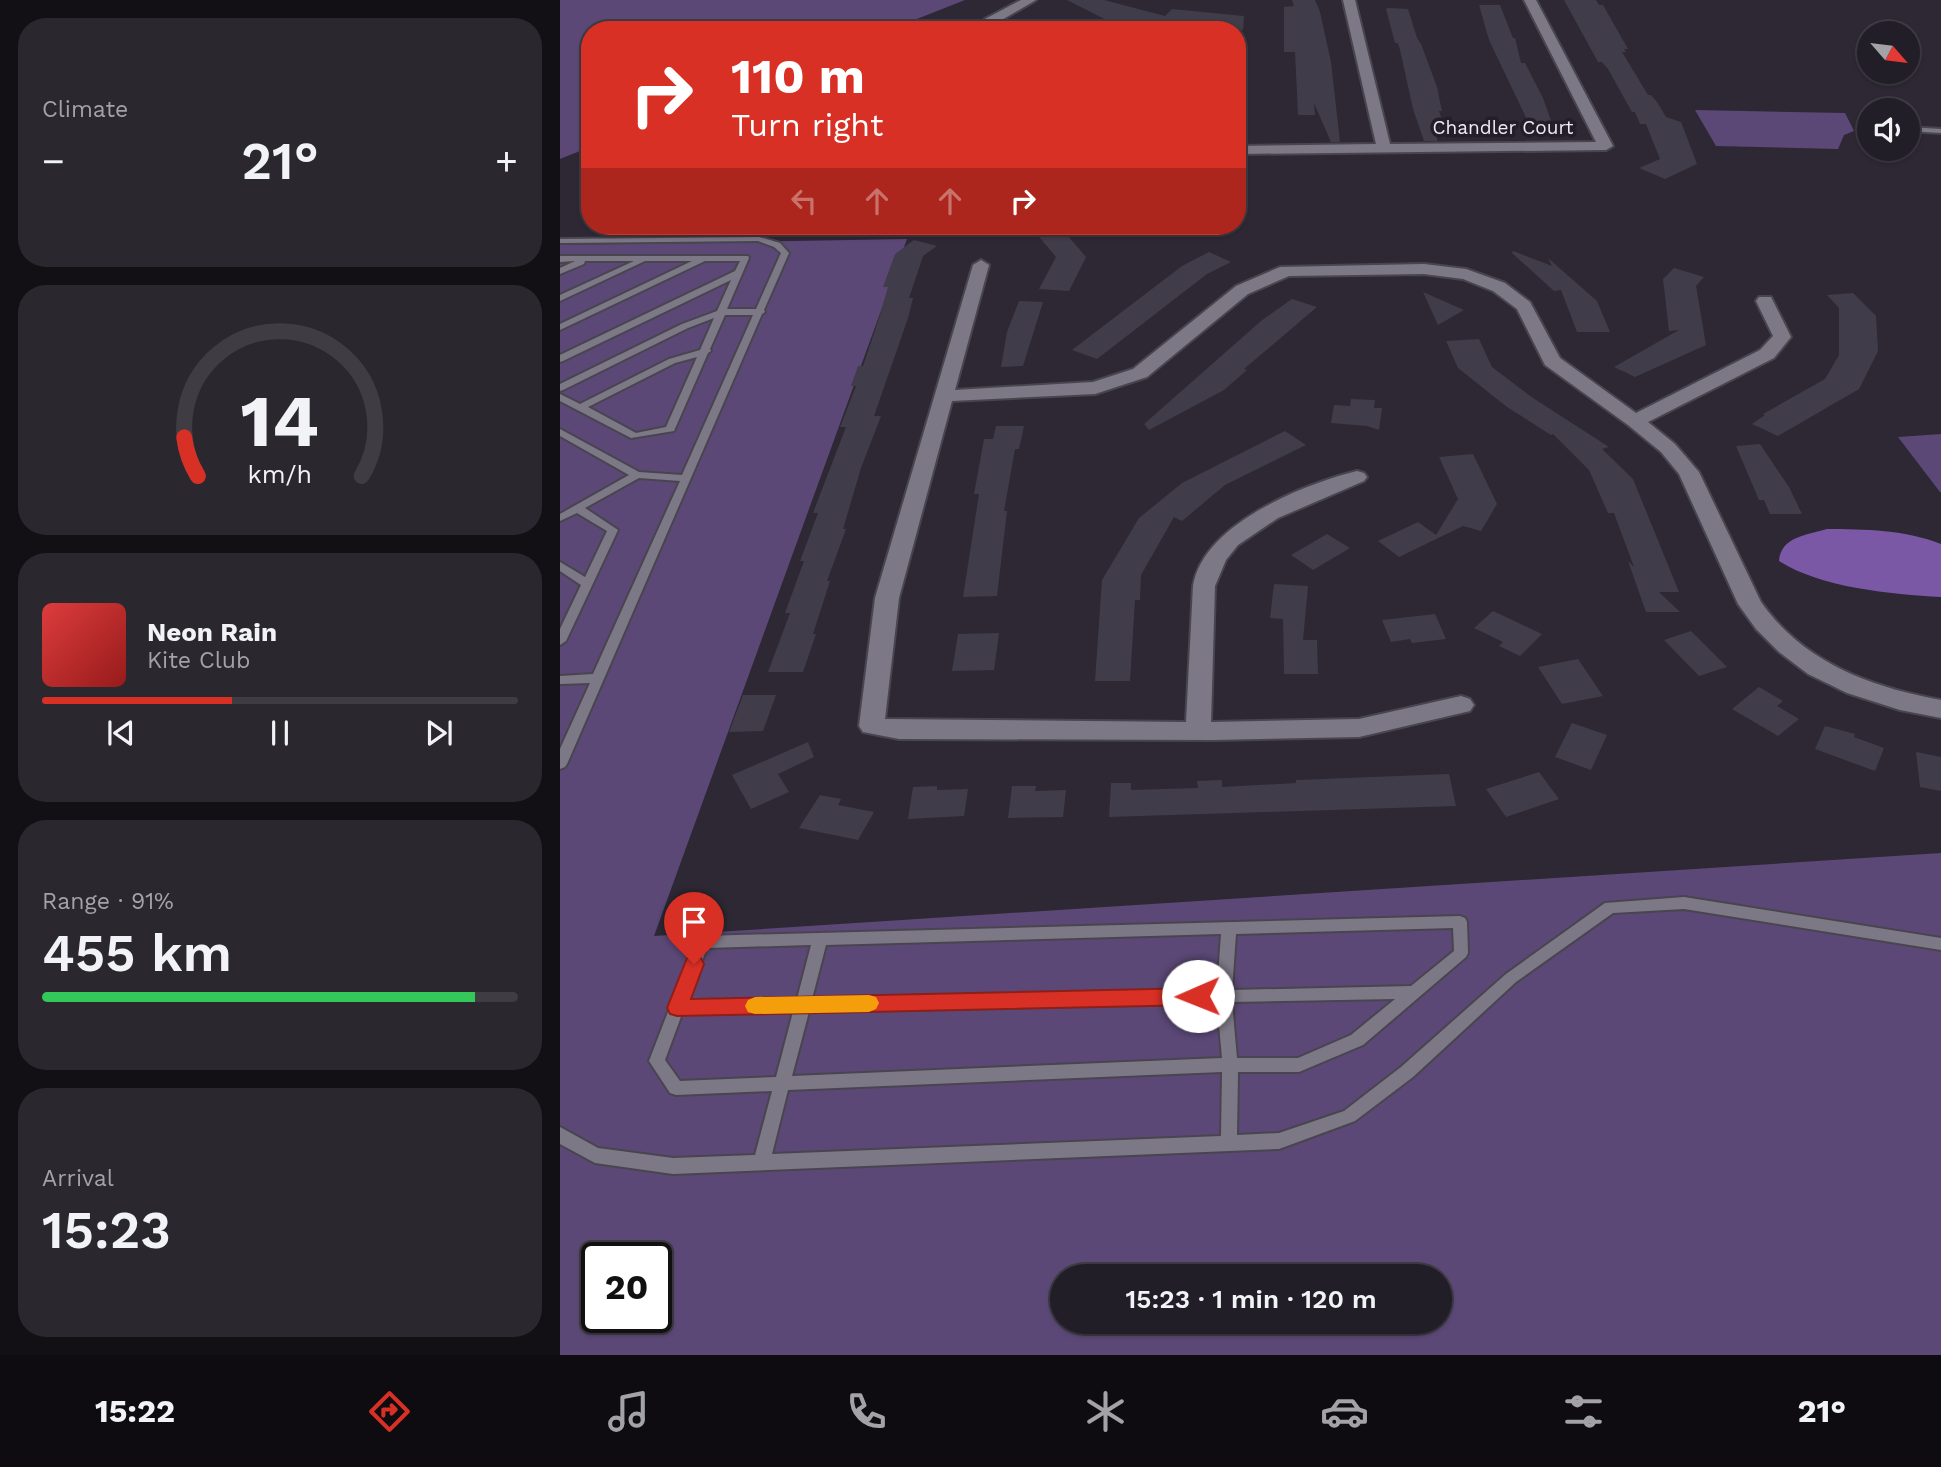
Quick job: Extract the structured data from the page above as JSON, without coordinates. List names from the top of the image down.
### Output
{
  "streets": {
    "street": ["Chandler Court"]
  },
  "north": "bottom right",
  "page": {
    "tile": [
      "Climate",
      ["Range · 91%", "455 km"],
      ["Arrival", "15:23"]
    ],
    "turn": ["110 m", "Turn right"],
    "heat": ["−", "21°", "+"],
    "song": ["Neon Rain", "Kite Club"],
    "limit": "20",
    "trip": "15:23 · 1 min · 120 m",
    "tabs": ["15:22", "21°"],
    "gauge": ["14", "km/h"]
  }
}
